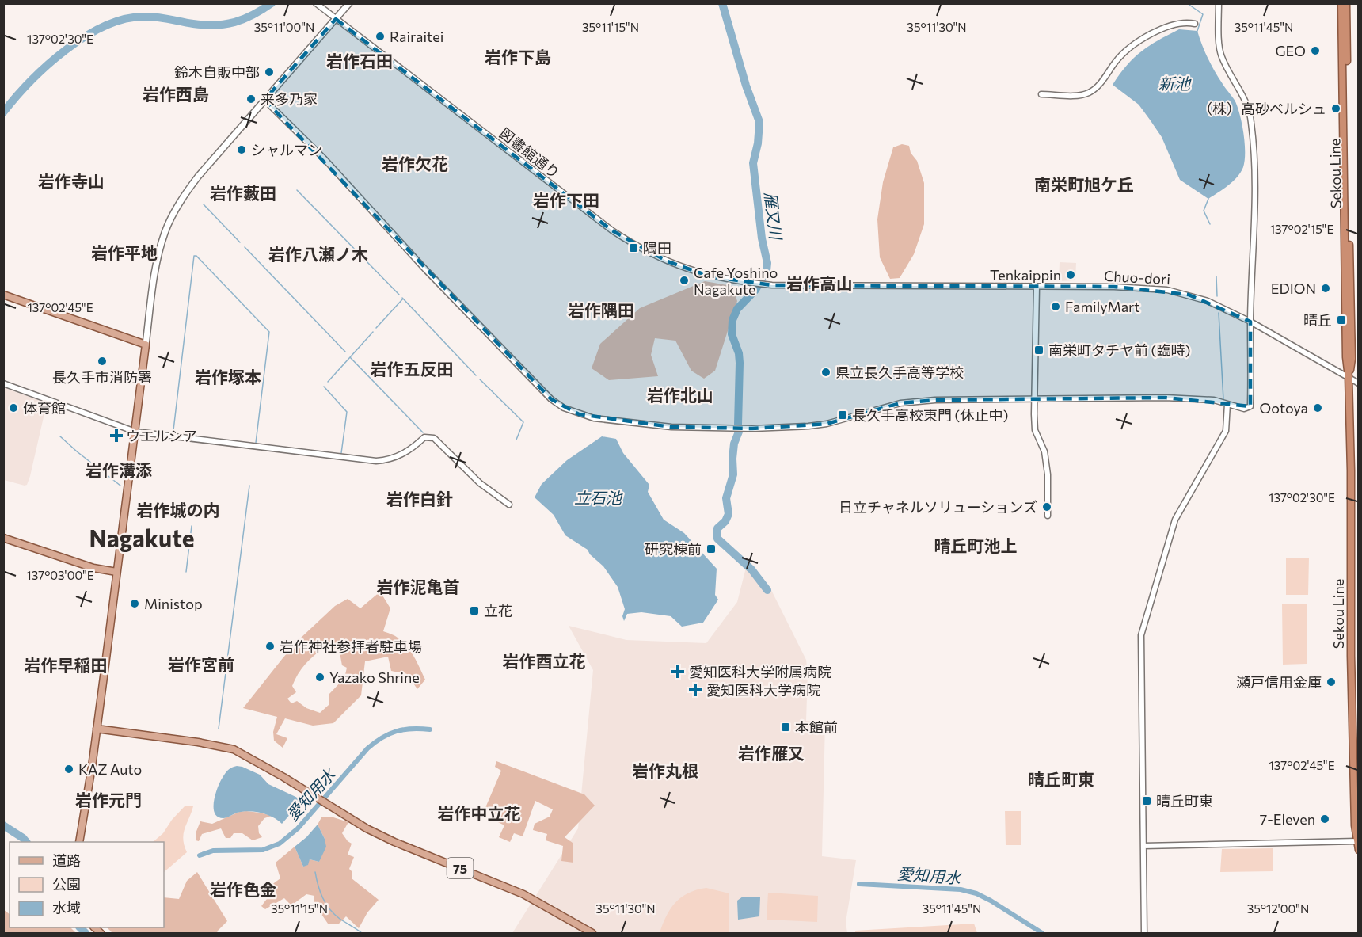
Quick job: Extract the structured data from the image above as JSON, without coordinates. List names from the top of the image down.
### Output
{
  "streets": {
    "highway": ["Sekou Line"],
    "main road": ["75"],
    "street": ["図書館通り", "Chuo-dori"]
  },
  "crossings": [
    ["図書館通り", "Chuo-dori"],
    ["Sekou Line", "Chuo-dori"]
  ],
  "districts": [
    "岩作下島",
    "岩作石田",
    "岩作西島",
    "岩作欠花",
    "岩作寺山",
    "南栄町旭ケ丘",
    "岩作藪田",
    "岩作下田",
    "岩作平地",
    "岩作八瀬ノ木",
    "岩作高山",
    "岩作隅田",
    "岩作五反田",
    "岩作塚本",
    "岩作北山",
    "岩作溝添",
    "岩作白針",
    "岩作城の内",
    "Nagakute",
    "晴丘町池上",
    "岩作泥亀首",
    "岩作酉立花",
    "岩作宮前",
    "岩作早稲田",
    "岩作雁又",
    "岩作丸根",
    "晴丘町東",
    "岩作元門",
    "岩作中立花",
    "岩作色金"
  ],
  "water": [
    "新池",
    "雁又川",
    "立石池",
    "愛知用水"
  ],
  "places": {
    "other": [
      "Rairaitei",
      "GEO",
      "鈴木自販中部",
      "来多乃家",
      "（株）高砂ベルシュ",
      "シャルマン",
      "Tenkaippin",
      "Cafe Yoshino Nagakute",
      "EDION",
      "FamilyMart",
      "長久手市消防署",
      "県立長久手高等学校",
      "体育館",
      "Ootoya",
      "日立チャネルソリューションズ",
      "Ministop",
      "岩作神社参拝者駐車場",
      "Yazako Shrine",
      "瀬戸信用金庫",
      "KAZ Auto",
      "7-Eleven"
    ],
    "transit": [
      "隅田",
      "晴丘",
      "南栄町タチヤ前 (臨時)",
      "長久手高校東門 (休止中)",
      "研究棟前",
      "立花",
      "本館前",
      "晴丘町東"
    ],
    "health": ["ウエルシア", "愛知医科大学附属病院", "愛知医科大学病院"]
  },
  "legend": ["道路", "公園", "水域"],
  "coordinates": [
    "35°11'00\"N",
    "35°11'15\"N",
    "35°11'30\"N",
    "35°11'45\"N",
    "137°02'30\"E",
    "137°02'15\"E",
    "137°02'45\"E",
    "137°03'00\"E",
    "35°12'00\"N"
  ]
}
